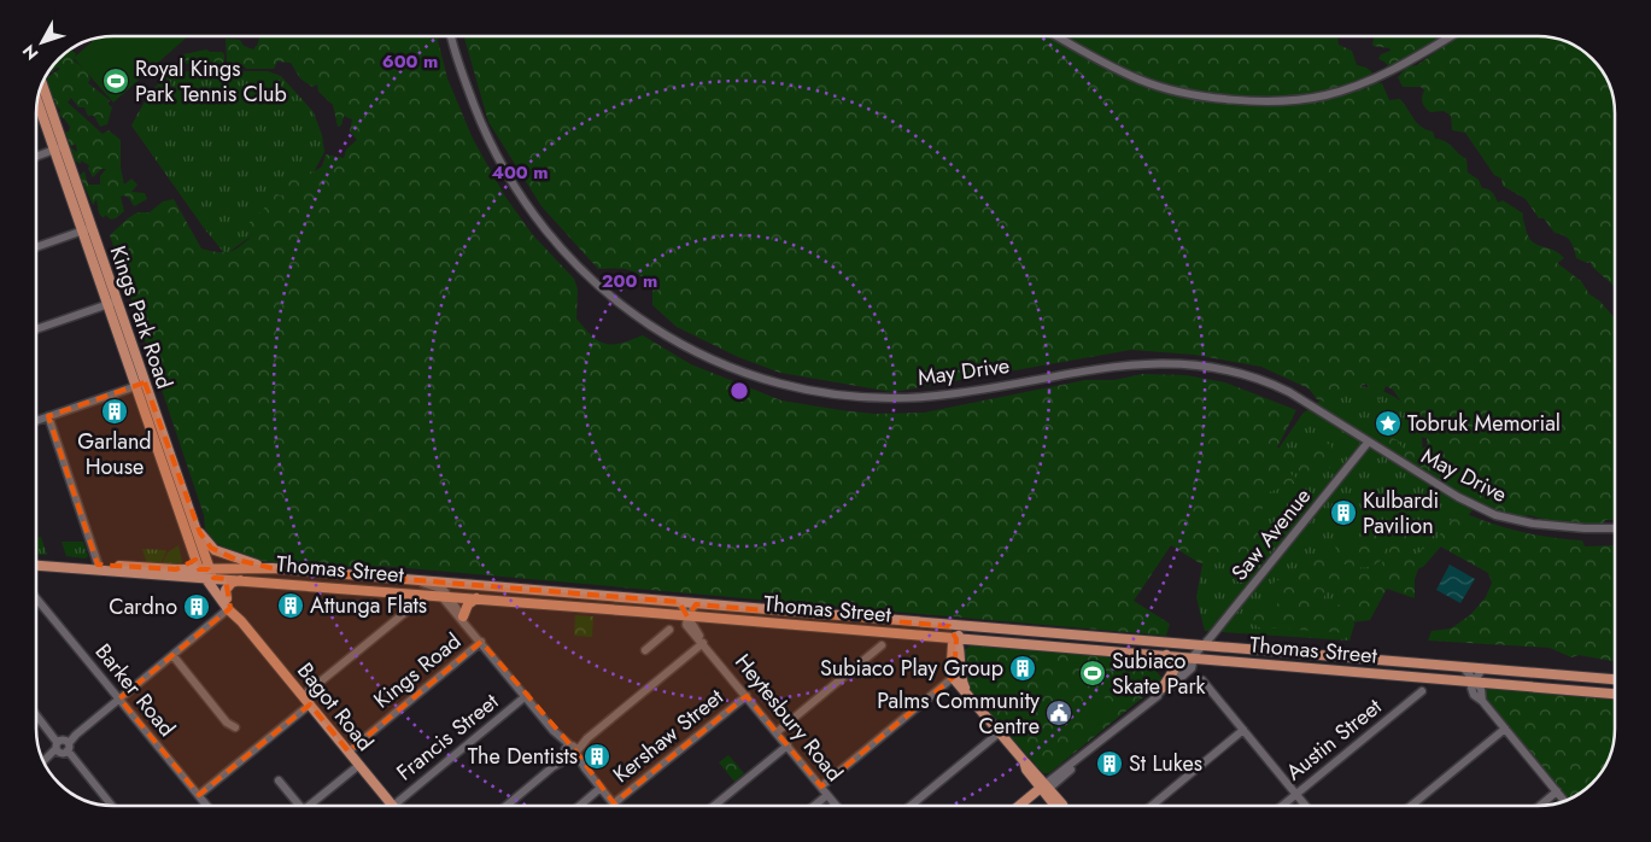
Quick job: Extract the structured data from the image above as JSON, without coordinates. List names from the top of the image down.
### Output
{
  "streets": {
    "main road": ["Kings Park Road", "Thomas Street", "Bagot Road"],
    "street": [
      "May Drive",
      "Saw Avenue",
      "Kings Road",
      "Barker Road",
      "Heytesbury Road",
      "Kershaw Street",
      "Francis Street",
      "Austin Street"
    ]
  },
  "crossings": [
    ["Kings Park Road", "Thomas Street"],
    ["Kings Park Road", "Bagot Road"],
    ["May Drive", "Saw Avenue"],
    ["Saw Avenue", "Thomas Street"],
    ["Thomas Street", "Bagot Road"],
    ["Thomas Street", "Heytesbury Road"],
    ["Kings Road", "Bagot Road"],
    ["Bagot Road", "Francis Street"],
    ["Heytesbury Road", "Kershaw Street"]
  ],
  "places": {
    "sports": ["Royal Kings Park Tennis Club", "Subiaco Skate Park"],
    "building": [
      "Garland House",
      "Kulbardi Pavilion",
      "Attunga Flats",
      "Cardno",
      "Subiaco Play Group",
      "The Dentists",
      "St Lukes"
    ],
    "place": ["Tobruk Memorial"],
    "public building": ["Palms Community Centre"]
  },
  "north": "bottom left",
  "rings": ["600 m", "400 m", "200 m"]
}
